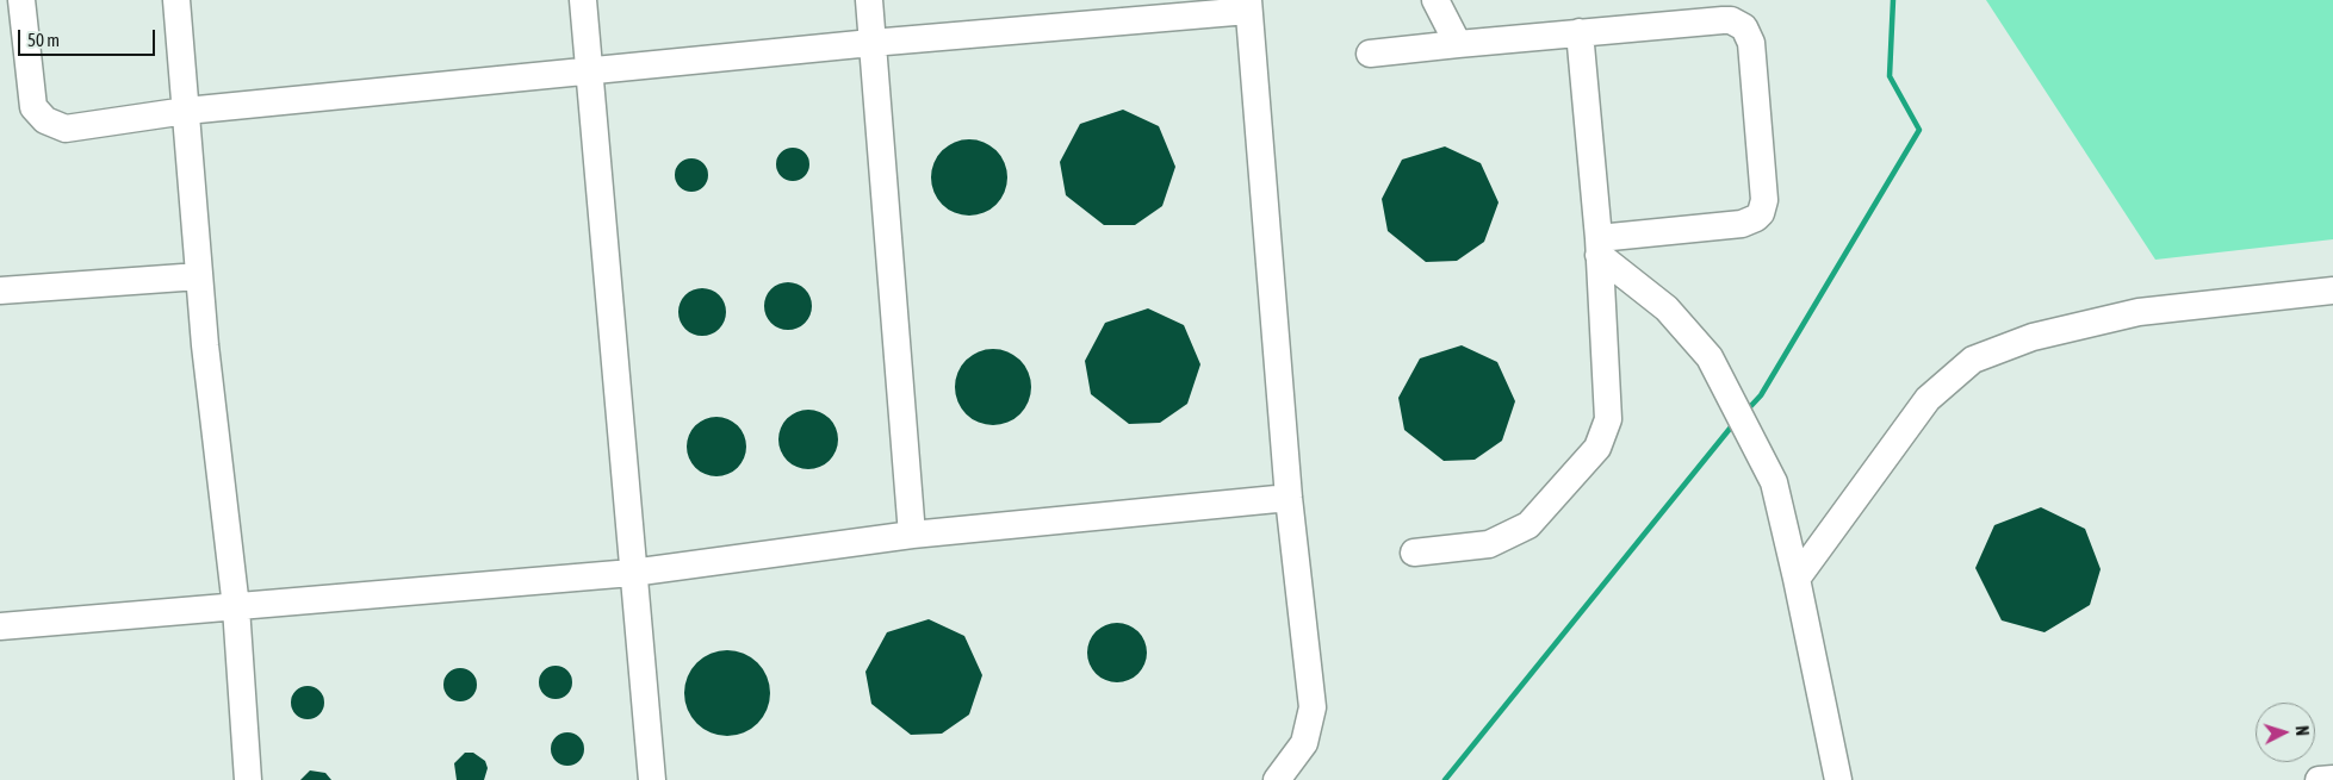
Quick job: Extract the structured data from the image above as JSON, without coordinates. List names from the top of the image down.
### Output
{
  "scale_bar": "50 m",
  "north": "right"
}
